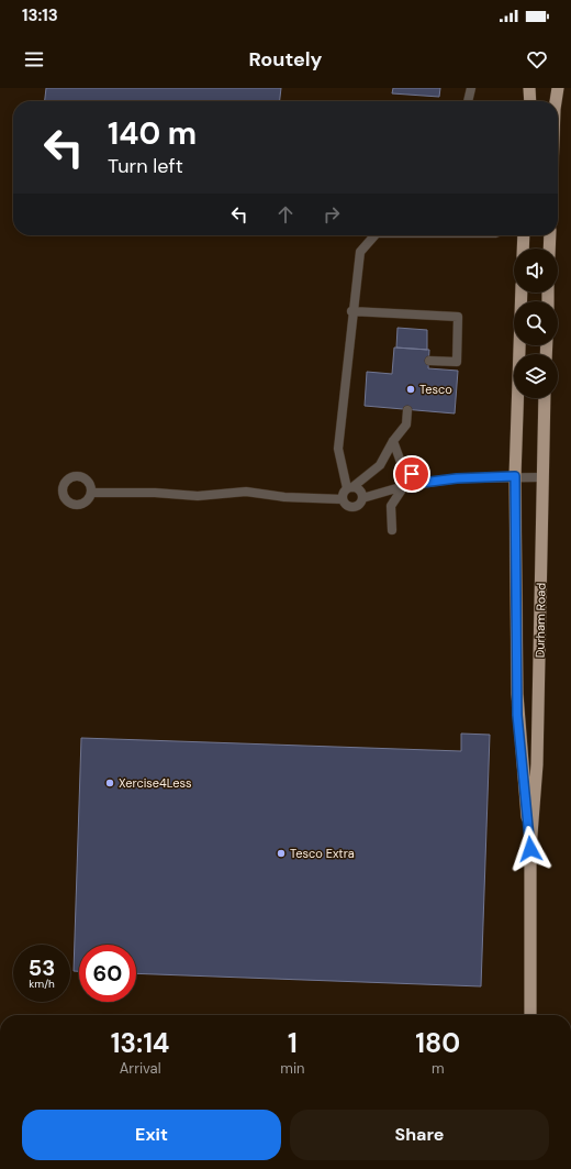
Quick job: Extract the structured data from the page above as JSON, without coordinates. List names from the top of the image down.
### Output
{
  "streets": {
    "main road": ["Durham Road"]
  },
  "places": ["Tesco", "Xercise4Less", "Tesco Extra"],
  "page": {
    "status": "13:13",
    "header": "Routely",
    "turn": ["140 m", "Turn left"],
    "speed": "53 km/h",
    "limit": "60",
    "eta": [
      "13:14",
      "Arrival",
      "1",
      "min",
      "180",
      "m"
    ],
    "buttons": ["Exit", "Share"]
  }
}
